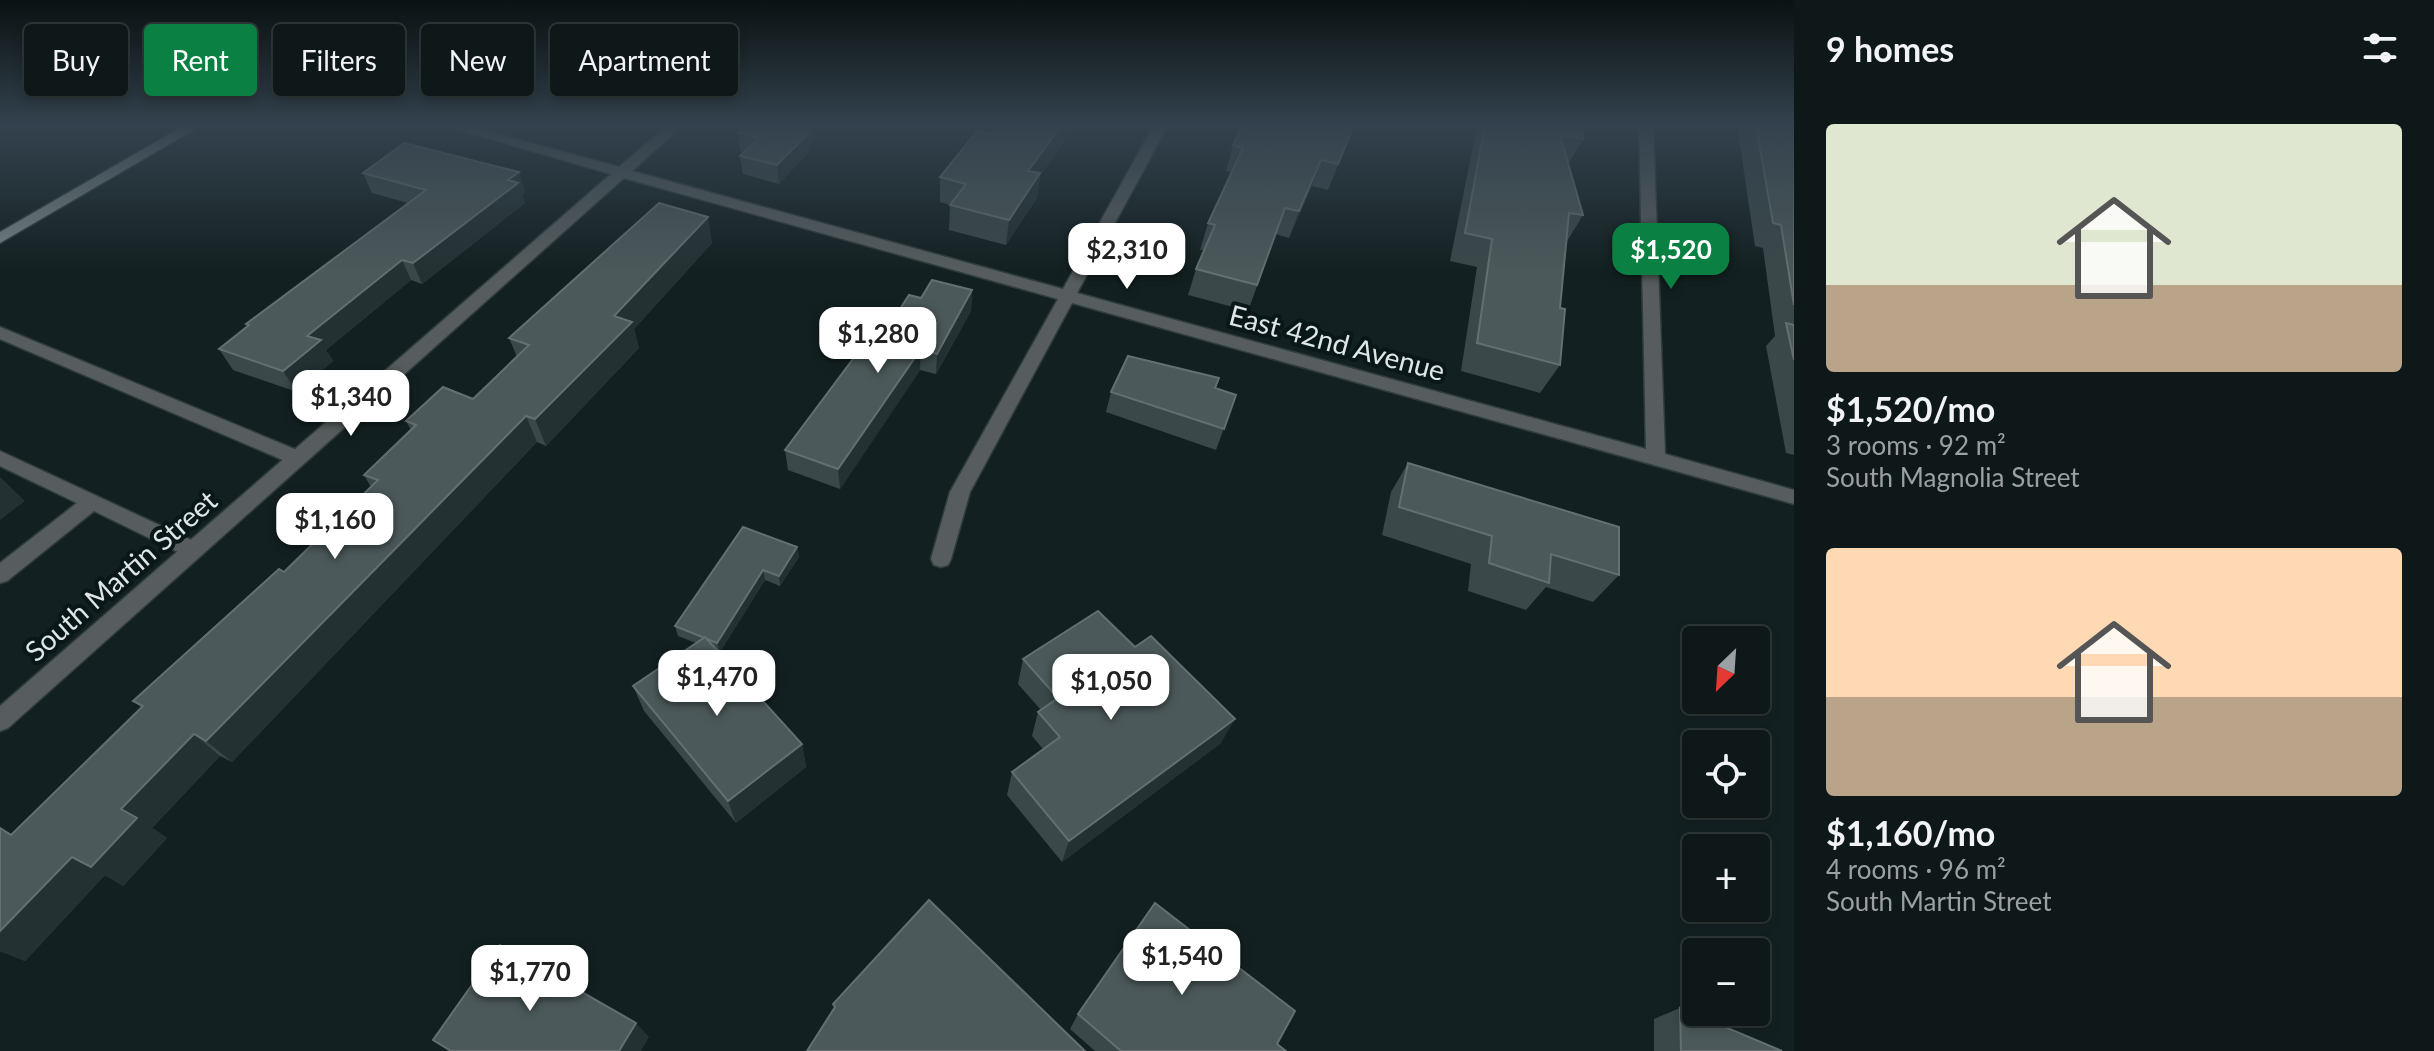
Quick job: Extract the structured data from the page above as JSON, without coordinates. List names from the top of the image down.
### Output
{
  "streets": {
    "street": ["East 42nd Avenue", "South Martin Street"]
  },
  "north": "bottom left",
  "page": {
    "heading": "9 homes",
    "chip": [
      "Buy",
      "Rent",
      "Filters",
      "New",
      "Apartment"
    ],
    "list": [
      {
        "name": "$1,520/mo",
        "note": "3 rooms · 92 m² · South Magnolia Street"
      },
      {
        "name": "$1,160/mo",
        "note": "4 rooms · 96 m² · South Martin Street"
      }
    ],
    "price": [
      "$2,310",
      "$1,520",
      "$1,280",
      "$1,340",
      "$1,160",
      "$1,470",
      "$1,050",
      "$1,540",
      "$1,770"
    ],
    "map_buttons": ["+", "−"]
  }
}
